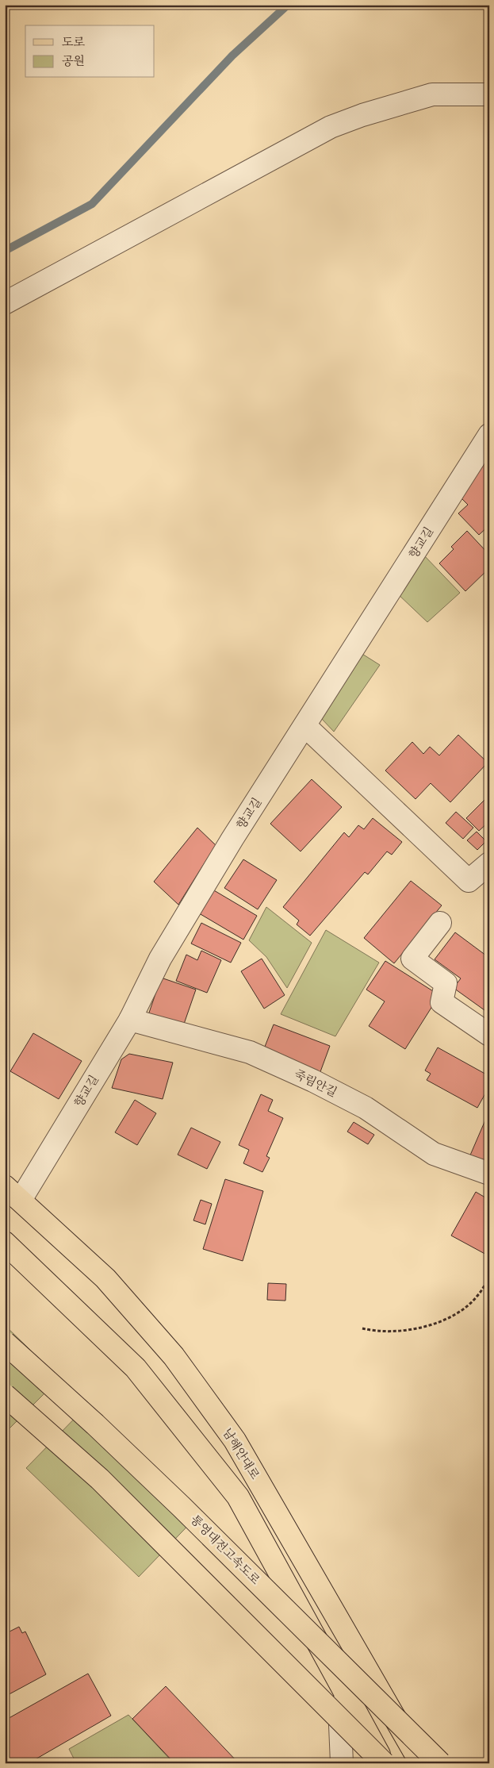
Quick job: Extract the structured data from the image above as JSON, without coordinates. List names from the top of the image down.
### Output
{
  "streets": {
    "main road": ["남해안대로", "통영대전고속도로"],
    "street": ["향교길", "죽림안길"]
  },
  "crossings": [
    ["향교길", "죽림안길"],
    ["향교길", "남해안대로"]
  ],
  "legend": ["도로", "공원"]
}
